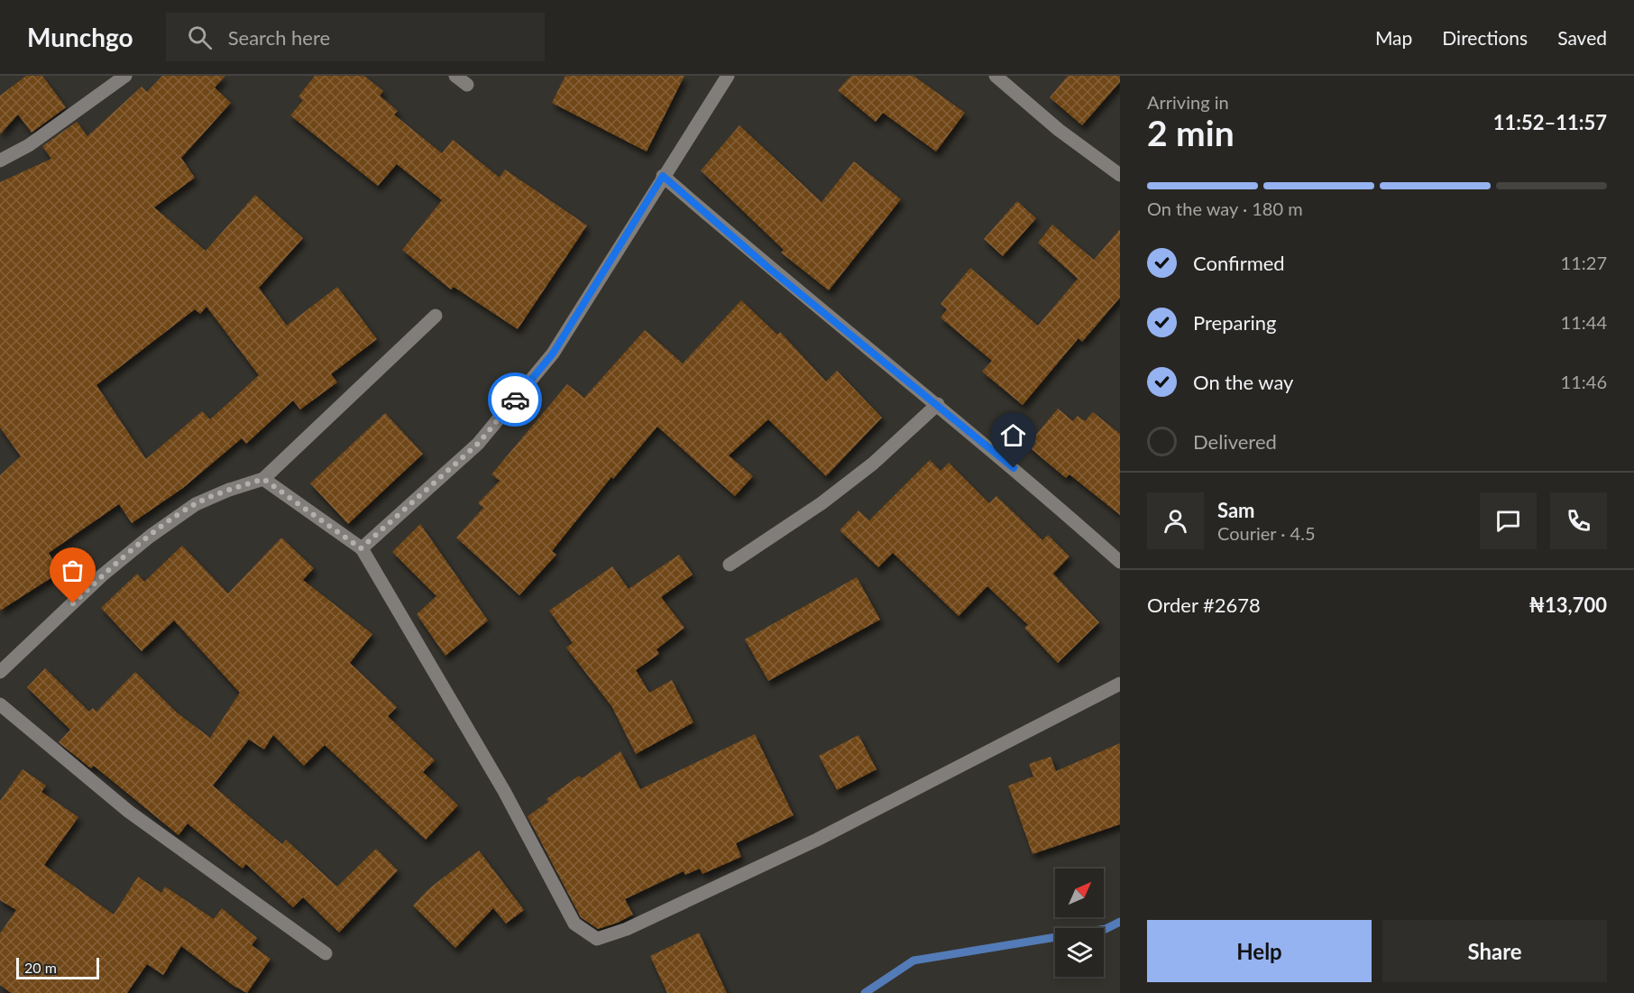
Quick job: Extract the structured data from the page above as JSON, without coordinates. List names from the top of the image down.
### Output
{
  "scale_bar": "20 m",
  "north": "top right",
  "page": {
    "header": "Munchgo",
    "search": "Search here",
    "nav": ["Map", "Directions", "Saved"],
    "heading": ["2 min", "Arriving in", "11:52–11:57"],
    "panel": [
      "Sam",
      "Courier · 4.5",
      "Order #2678",
      "₦13,700"
    ],
    "bar": "On the way · 180 m",
    "list": [
      ["Confirmed", "11:27"],
      ["Preparing", "11:44"],
      ["On the way", "11:46"],
      "Delivered"
    ],
    "buttons": ["Help", "Share"],
    "scale": "20 m"
  }
}
